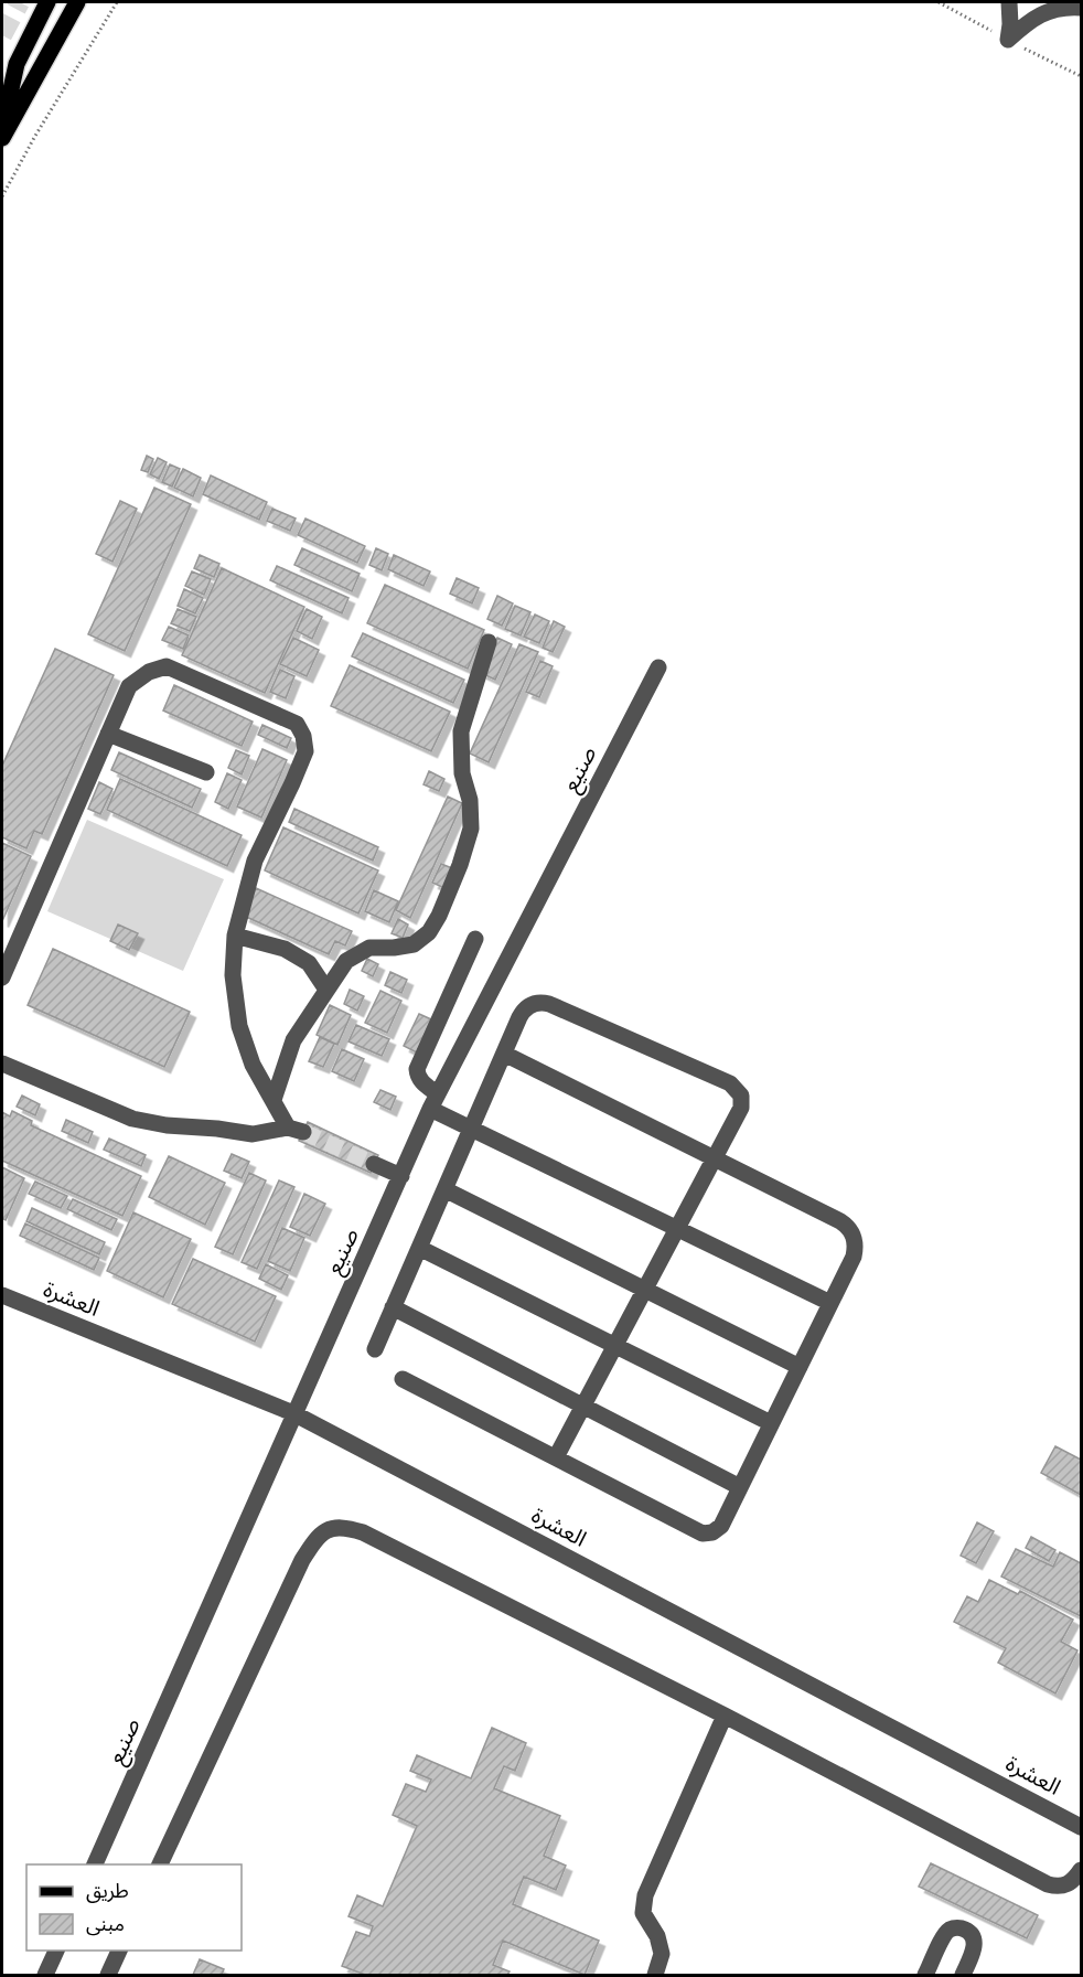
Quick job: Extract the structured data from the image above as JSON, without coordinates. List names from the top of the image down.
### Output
{
  "streets": {
    "street": ["صنيع", "العشرة"]
  },
  "crossings": [
    ["صنيع", "العشرة"]
  ],
  "legend": ["طريق", "مبنى"]
}
